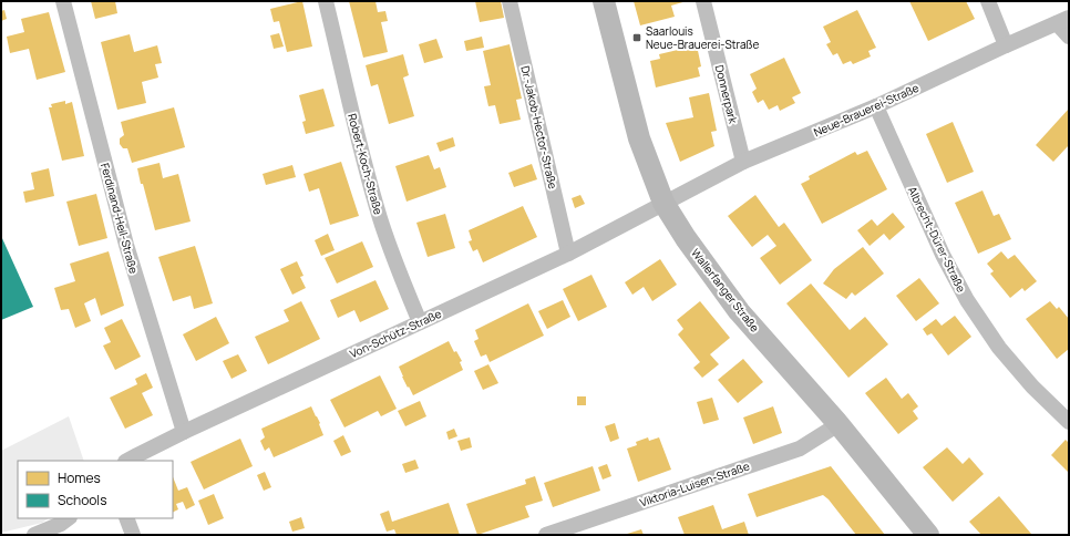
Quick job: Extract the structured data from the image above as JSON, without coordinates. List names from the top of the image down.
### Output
{
  "streets": {
    "main road": ["Wallerfanger Straße"],
    "street": [
      "Donnerpark",
      "Neue-Brauerei-Straße",
      "Dr.-Jakob-Hector-Straße",
      "Robert-Koch-Straße",
      "Ferdinand-Heil-Straße",
      "Albrecht-Dürer-Straße",
      "Von-Schütz-Straße",
      "Viktoria-Luisen-Straße"
    ]
  },
  "crossings": [
    ["Donnerpark", "Neue-Brauerei-Straße"],
    ["Neue-Brauerei-Straße", "Albrecht-Dürer-Straße"],
    ["Neue-Brauerei-Straße", "Wallerfanger Straße"],
    ["Neue-Brauerei-Straße", "Von-Schütz-Straße"],
    ["Dr.-Jakob-Hector-Straße", "Von-Schütz-Straße"],
    ["Robert-Koch-Straße", "Von-Schütz-Straße"],
    ["Ferdinand-Heil-Straße", "Von-Schütz-Straße"],
    ["Wallerfanger Straße", "Von-Schütz-Straße"],
    ["Wallerfanger Straße", "Viktoria-Luisen-Straße"]
  ],
  "places": {
    "transit": ["Saarlouis Neue-Brauerei-Straße"]
  },
  "legend": ["Homes", "Schools"]
}
